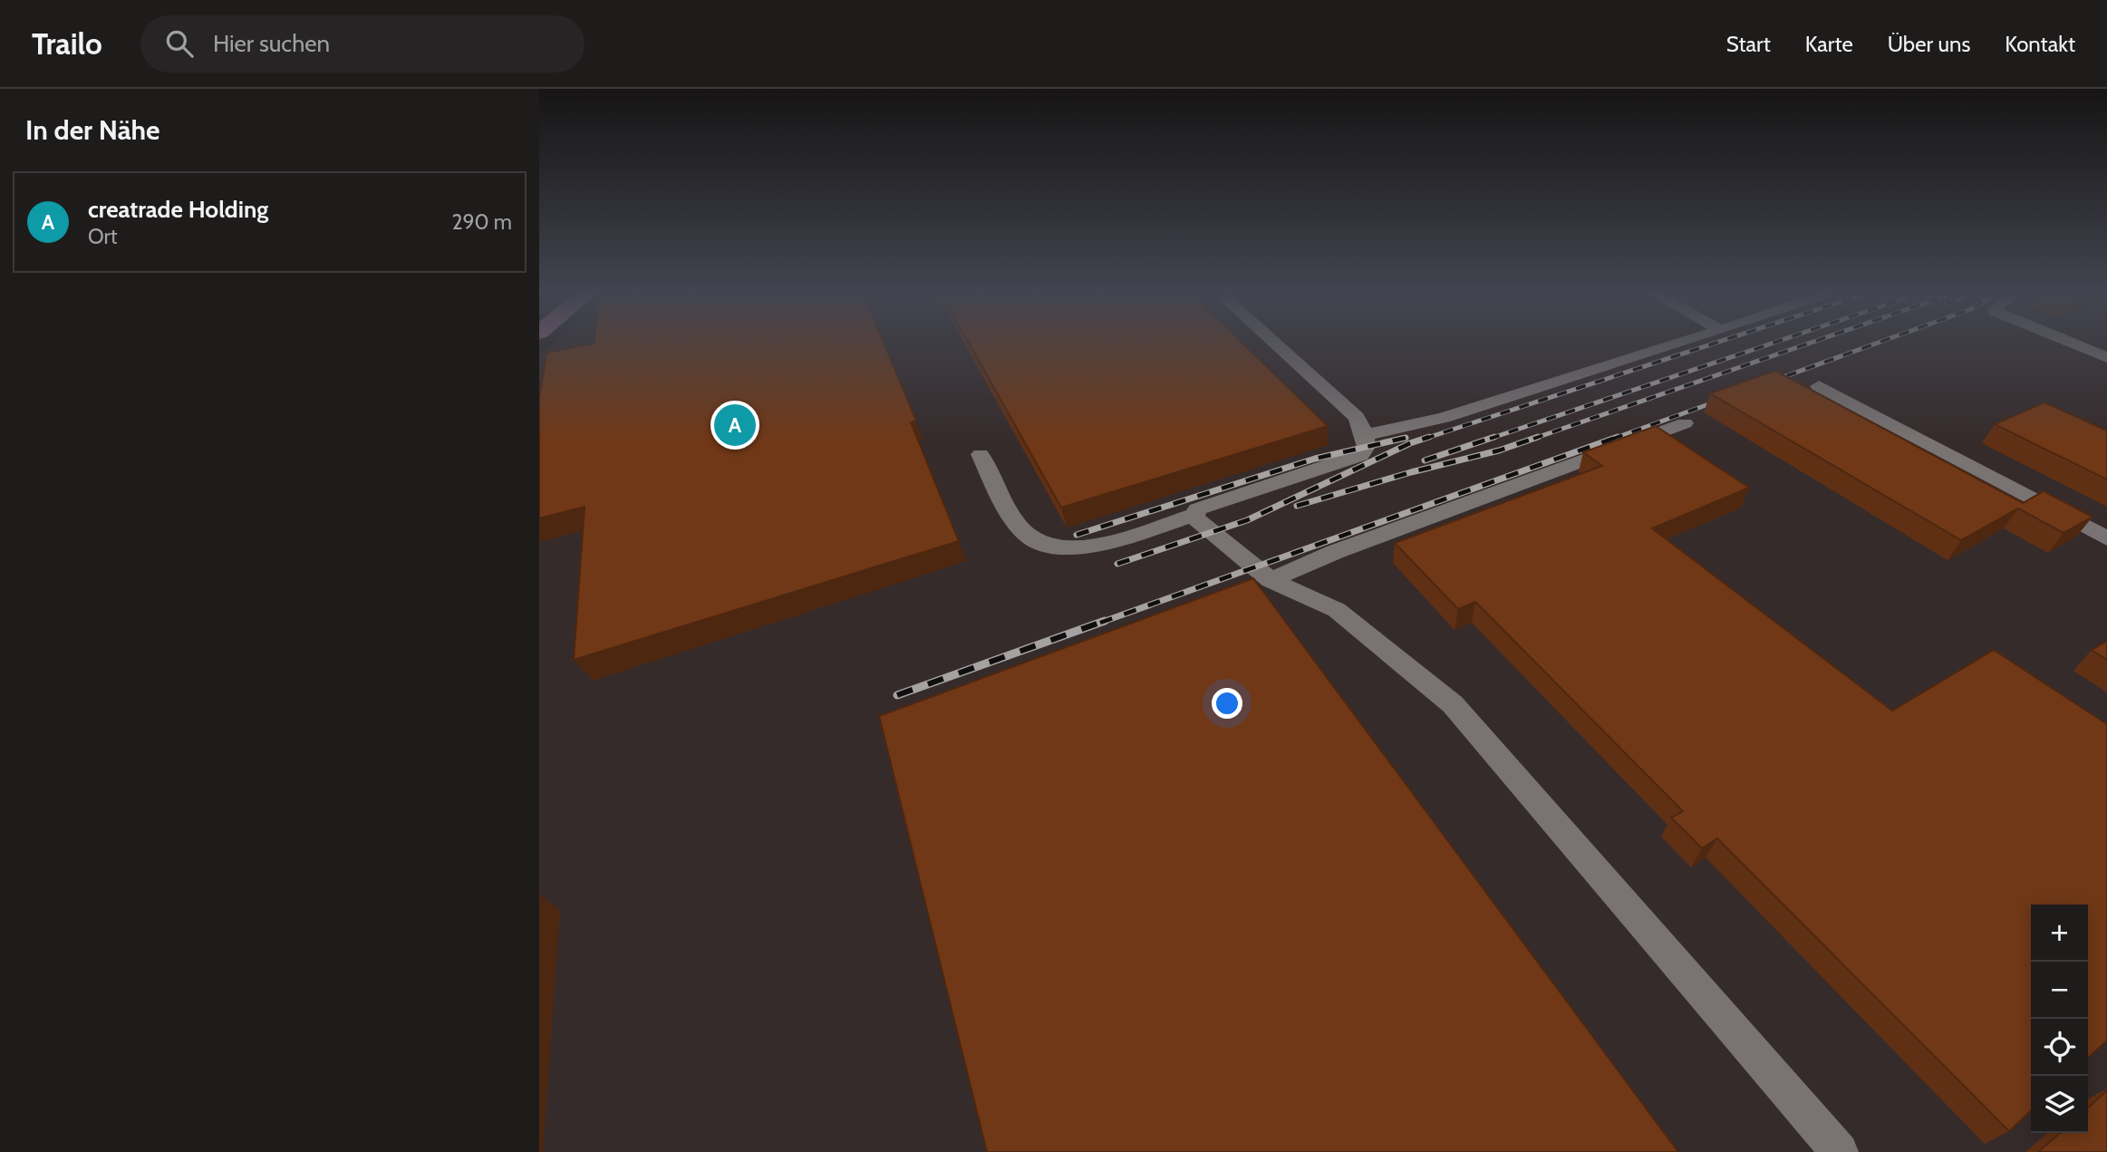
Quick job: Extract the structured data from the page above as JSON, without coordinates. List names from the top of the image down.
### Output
{
  "page": {
    "header": "Trailo",
    "search": "Hier suchen",
    "nav": [
      "Start",
      "Karte",
      "Über uns",
      "Kontakt"
    ],
    "heading": "In der Nähe",
    "list": [
      {
        "mark": "A",
        "name": "creatrade Holding",
        "note": "Ort",
        "value": "290 m"
      }
    ],
    "pins": "A",
    "map_buttons": ["+", "−"]
  }
}
